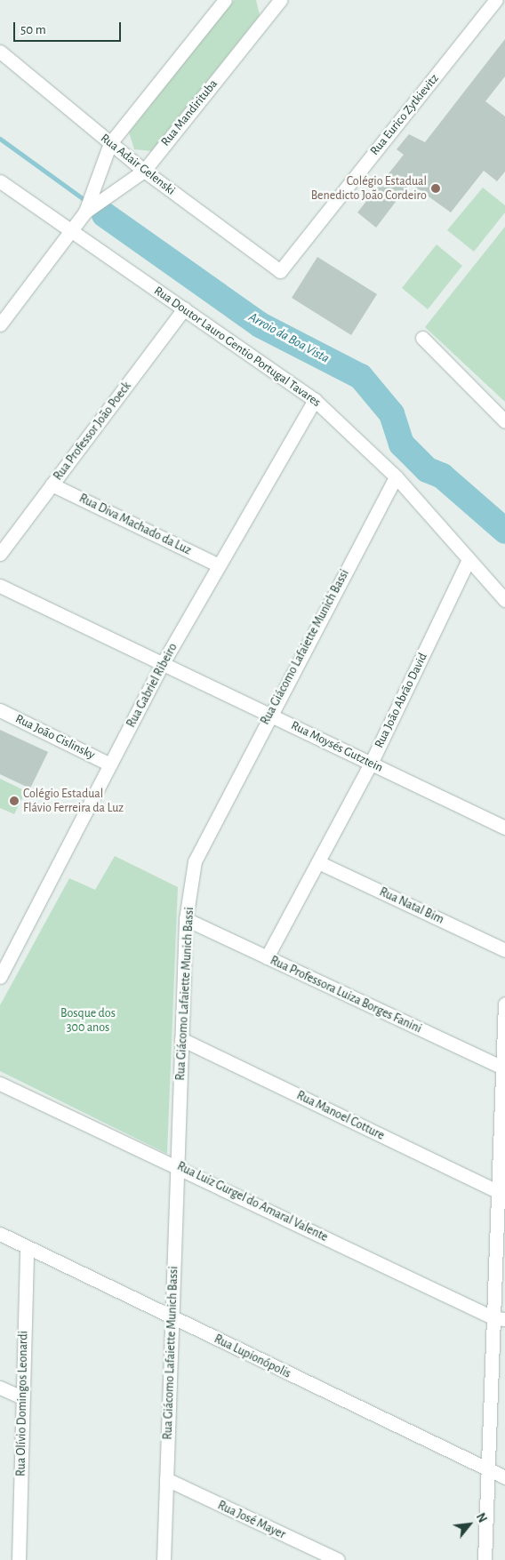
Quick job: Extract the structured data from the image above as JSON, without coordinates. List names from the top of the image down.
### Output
{
  "streets": {
    "street": [
      "Rua Mandirituba",
      "Rua Eurico Zytkievitz",
      "Rua Adair Gelenski",
      "Rua Doutor Lauro Gentio Portugal Tavares",
      "Rua Professor João Poeck",
      "Rua Diva Machado da Luz",
      "Rua Giácomo Lafaiette Munich Bassi",
      "Rua Gabriel Ribeiro",
      "Rua João Abrão David",
      "Rua João Cislinsky",
      "Rua Moysés Gutztein",
      "Rua Natal Bim",
      "Rua Professora Luiza Borges Fanini",
      "Rua Manoel Cotture",
      "Rua Luiz Gurgel do Amaral Valente",
      "Rua Lupionópolis",
      "Rua Olívio Domingos Leonardi",
      "Rua José Mayer"
    ]
  },
  "crossings": [
    ["Rua Mandirituba", "Rua Adair Gelenski"],
    ["Rua Mandirituba", "Rua Doutor Lauro Gentio Portugal Tavares"],
    ["Rua Eurico Zytkievitz", "Rua Adair Gelenski"],
    ["Rua Doutor Lauro Gentio Portugal Tavares", "Rua Professor João Poeck"],
    ["Rua Doutor Lauro Gentio Portugal Tavares", "Rua Giácomo Lafaiette Munich Bassi"],
    ["Rua Doutor Lauro Gentio Portugal Tavares", "Rua Gabriel Ribeiro"],
    ["Rua Doutor Lauro Gentio Portugal Tavares", "Rua João Abrão David"],
    ["Rua Professor João Poeck", "Rua Diva Machado da Luz"],
    ["Rua Diva Machado da Luz", "Rua Gabriel Ribeiro"],
    ["Rua Giácomo Lafaiette Munich Bassi", "Rua Moysés Gutztein"],
    ["Rua Giácomo Lafaiette Munich Bassi", "Rua Professora Luiza Borges Fanini"],
    ["Rua Giácomo Lafaiette Munich Bassi", "Rua Manoel Cotture"],
    ["Rua Giácomo Lafaiette Munich Bassi", "Rua Luiz Gurgel do Amaral Valente"],
    ["Rua Giácomo Lafaiette Munich Bassi", "Rua Lupionópolis"],
    ["Rua Giácomo Lafaiette Munich Bassi", "Rua José Mayer"],
    ["Rua Gabriel Ribeiro", "Rua João Cislinsky"],
    ["Rua Gabriel Ribeiro", "Rua Moysés Gutztein"],
    ["Rua João Abrão David", "Rua Moysés Gutztein"],
    ["Rua João Abrão David", "Rua Natal Bim"],
    ["Rua João Abrão David", "Rua Professora Luiza Borges Fanini"],
    ["Rua Lupionópolis", "Rua Olívio Domingos Leonardi"]
  ],
  "water": ["Arroio da Boa Vista"],
  "parks": ["Bosque dos 300 anos"],
  "places": ["Colégio Estadual Benedicto João Cordeiro", "Colégio Estadual Flávio Ferreira da Luz"],
  "scale_bar": "50 m",
  "north": "top right"
}
